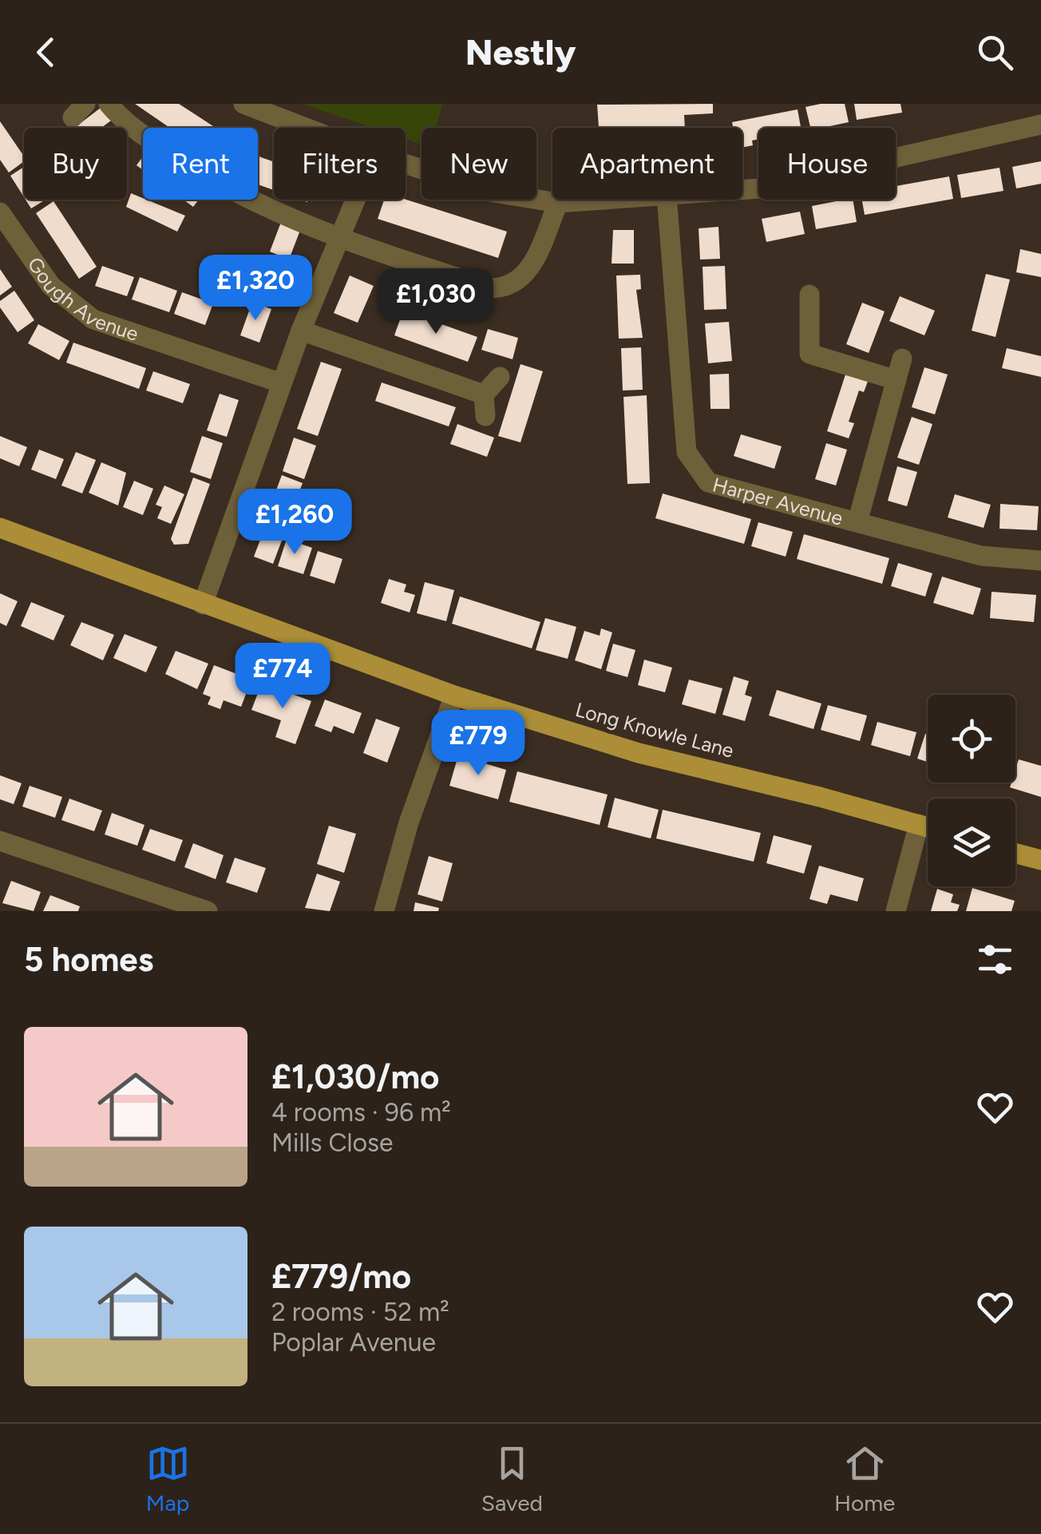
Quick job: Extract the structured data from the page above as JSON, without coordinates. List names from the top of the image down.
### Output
{
  "streets": {
    "main road": ["Long Knowle Lane"],
    "street": ["Gough Avenue", "Harper Avenue"]
  },
  "page": {
    "header": "Nestly",
    "chip": [
      "Buy",
      "Rent",
      "Filters",
      "New",
      "Apartment",
      "House"
    ],
    "price": [
      "£1,320",
      "£1,030",
      "£1,260",
      "£774",
      "£779"
    ],
    "heading": "5 homes",
    "list": [
      {
        "name": "£1,030/mo",
        "note": "4 rooms · 96 m² · Mills Close"
      },
      {
        "name": "£779/mo",
        "note": "2 rooms · 52 m² · Poplar Avenue"
      }
    ],
    "tabs": ["Map", "Saved", "Home"]
  }
}
